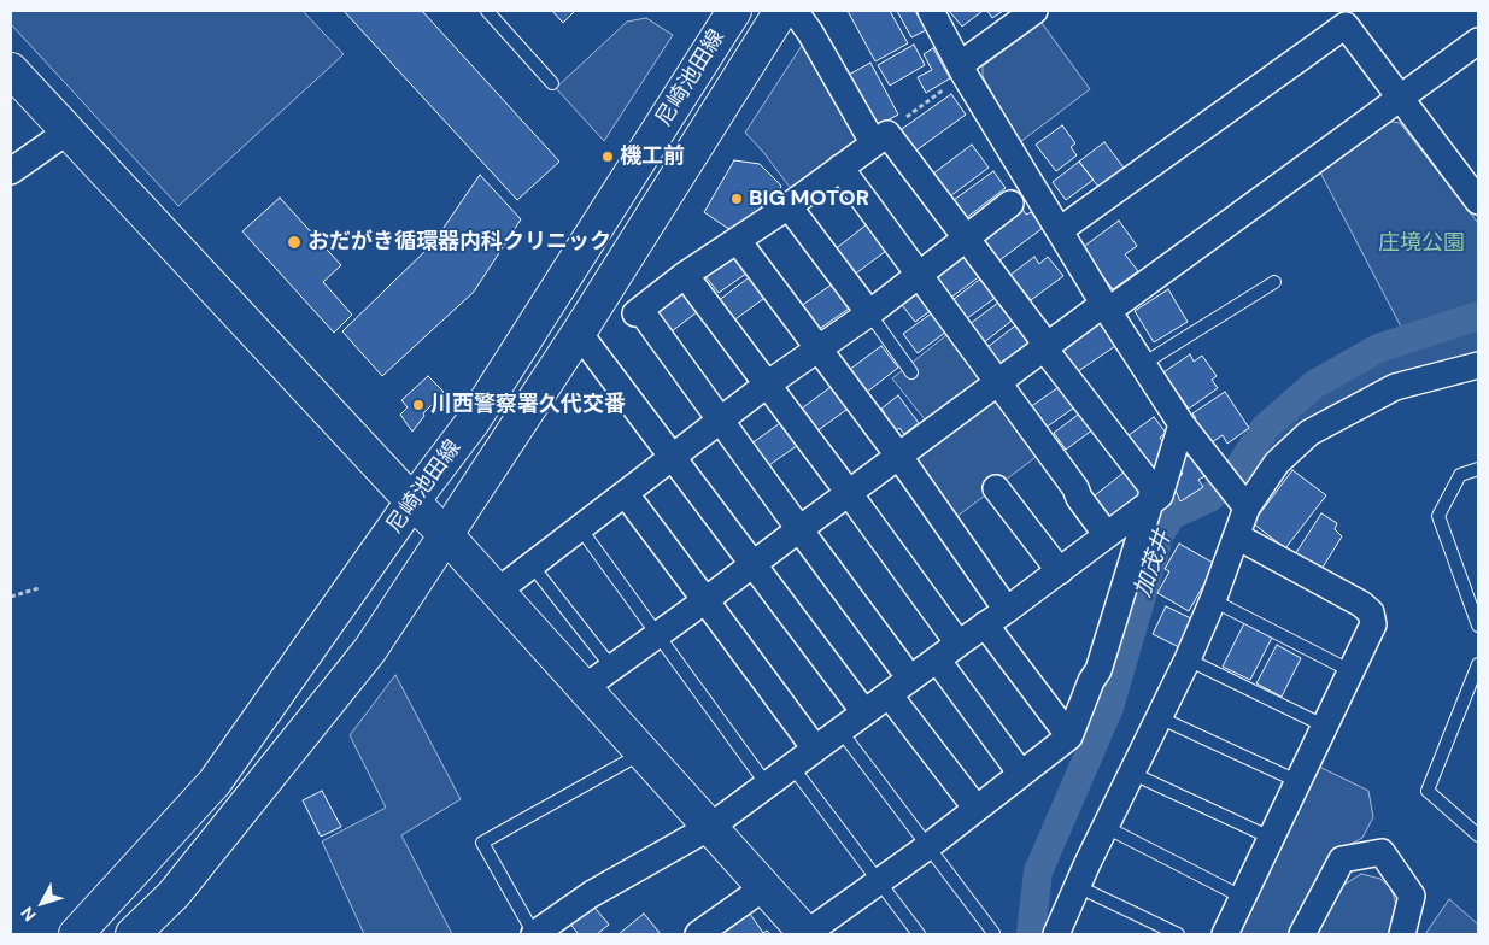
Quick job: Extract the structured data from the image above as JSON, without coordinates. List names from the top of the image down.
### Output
{
  "streets": {
    "main road": ["尼崎池田線"]
  },
  "water": ["加茂井"],
  "parks": ["庄境公園"],
  "places": [
    "機工前",
    "BIG MOTOR",
    "おだがき循環器内科クリニック",
    "川西警察署久代交番"
  ],
  "north": "bottom left"
}
